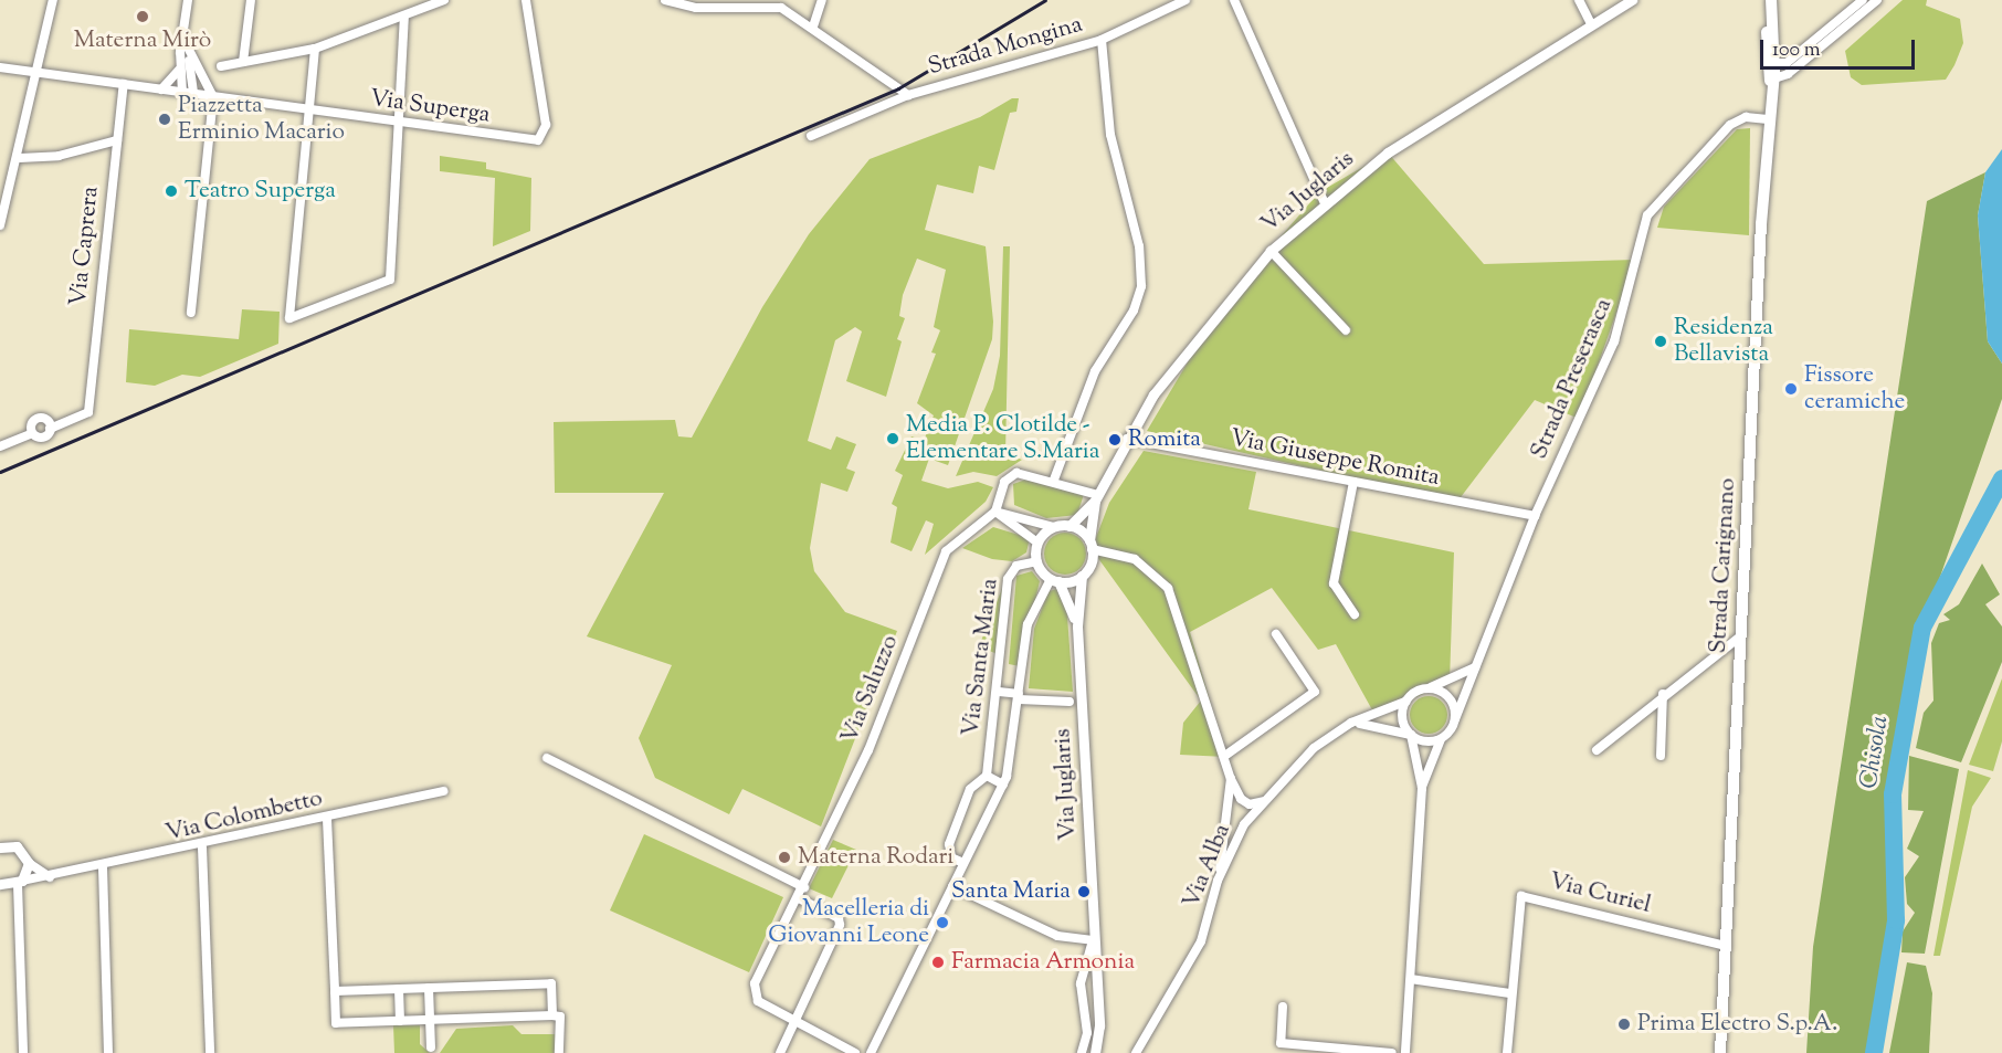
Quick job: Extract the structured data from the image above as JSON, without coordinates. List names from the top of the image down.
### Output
{
  "streets": {
    "main road": ["Strada Carignano"],
    "street": [
      "Strada Mongina",
      "Via Superga",
      "Via Juglaris",
      "Via Caprera",
      "Strada Preserasca",
      "Via Giuseppe Romita",
      "Via Santa Maria",
      "Via Saluzzo",
      "Via Colombetto",
      "Via Alba",
      "Via Curiel"
    ]
  },
  "crossings": [
    ["Via Superga", "Via Caprera"],
    ["Via Juglaris", "Via Giuseppe Romita"],
    ["Via Juglaris", "Via Santa Maria"],
    ["Strada Preserasca", "Via Giuseppe Romita"],
    ["Strada Preserasca", "Strada Carignano"],
    ["Strada Preserasca", "Via Alba"],
    ["Strada Carignano", "Via Curiel"]
  ],
  "water": ["Chisola"],
  "places": [
    "Materna Mirò",
    "Piazzetta Erminio Macario",
    "Teatro Superga",
    "Residenza Bellavista",
    "Fissore ceramiche",
    "Media P. Clotilde - Elementare S.Maria",
    "Romita",
    "Materna Rodari",
    "Santa Maria",
    "Macelleria di Giovanni Leone",
    "Farmacia Armonia",
    "Prima Electro S.p.A."
  ],
  "scale_bar": "100 m"
}
